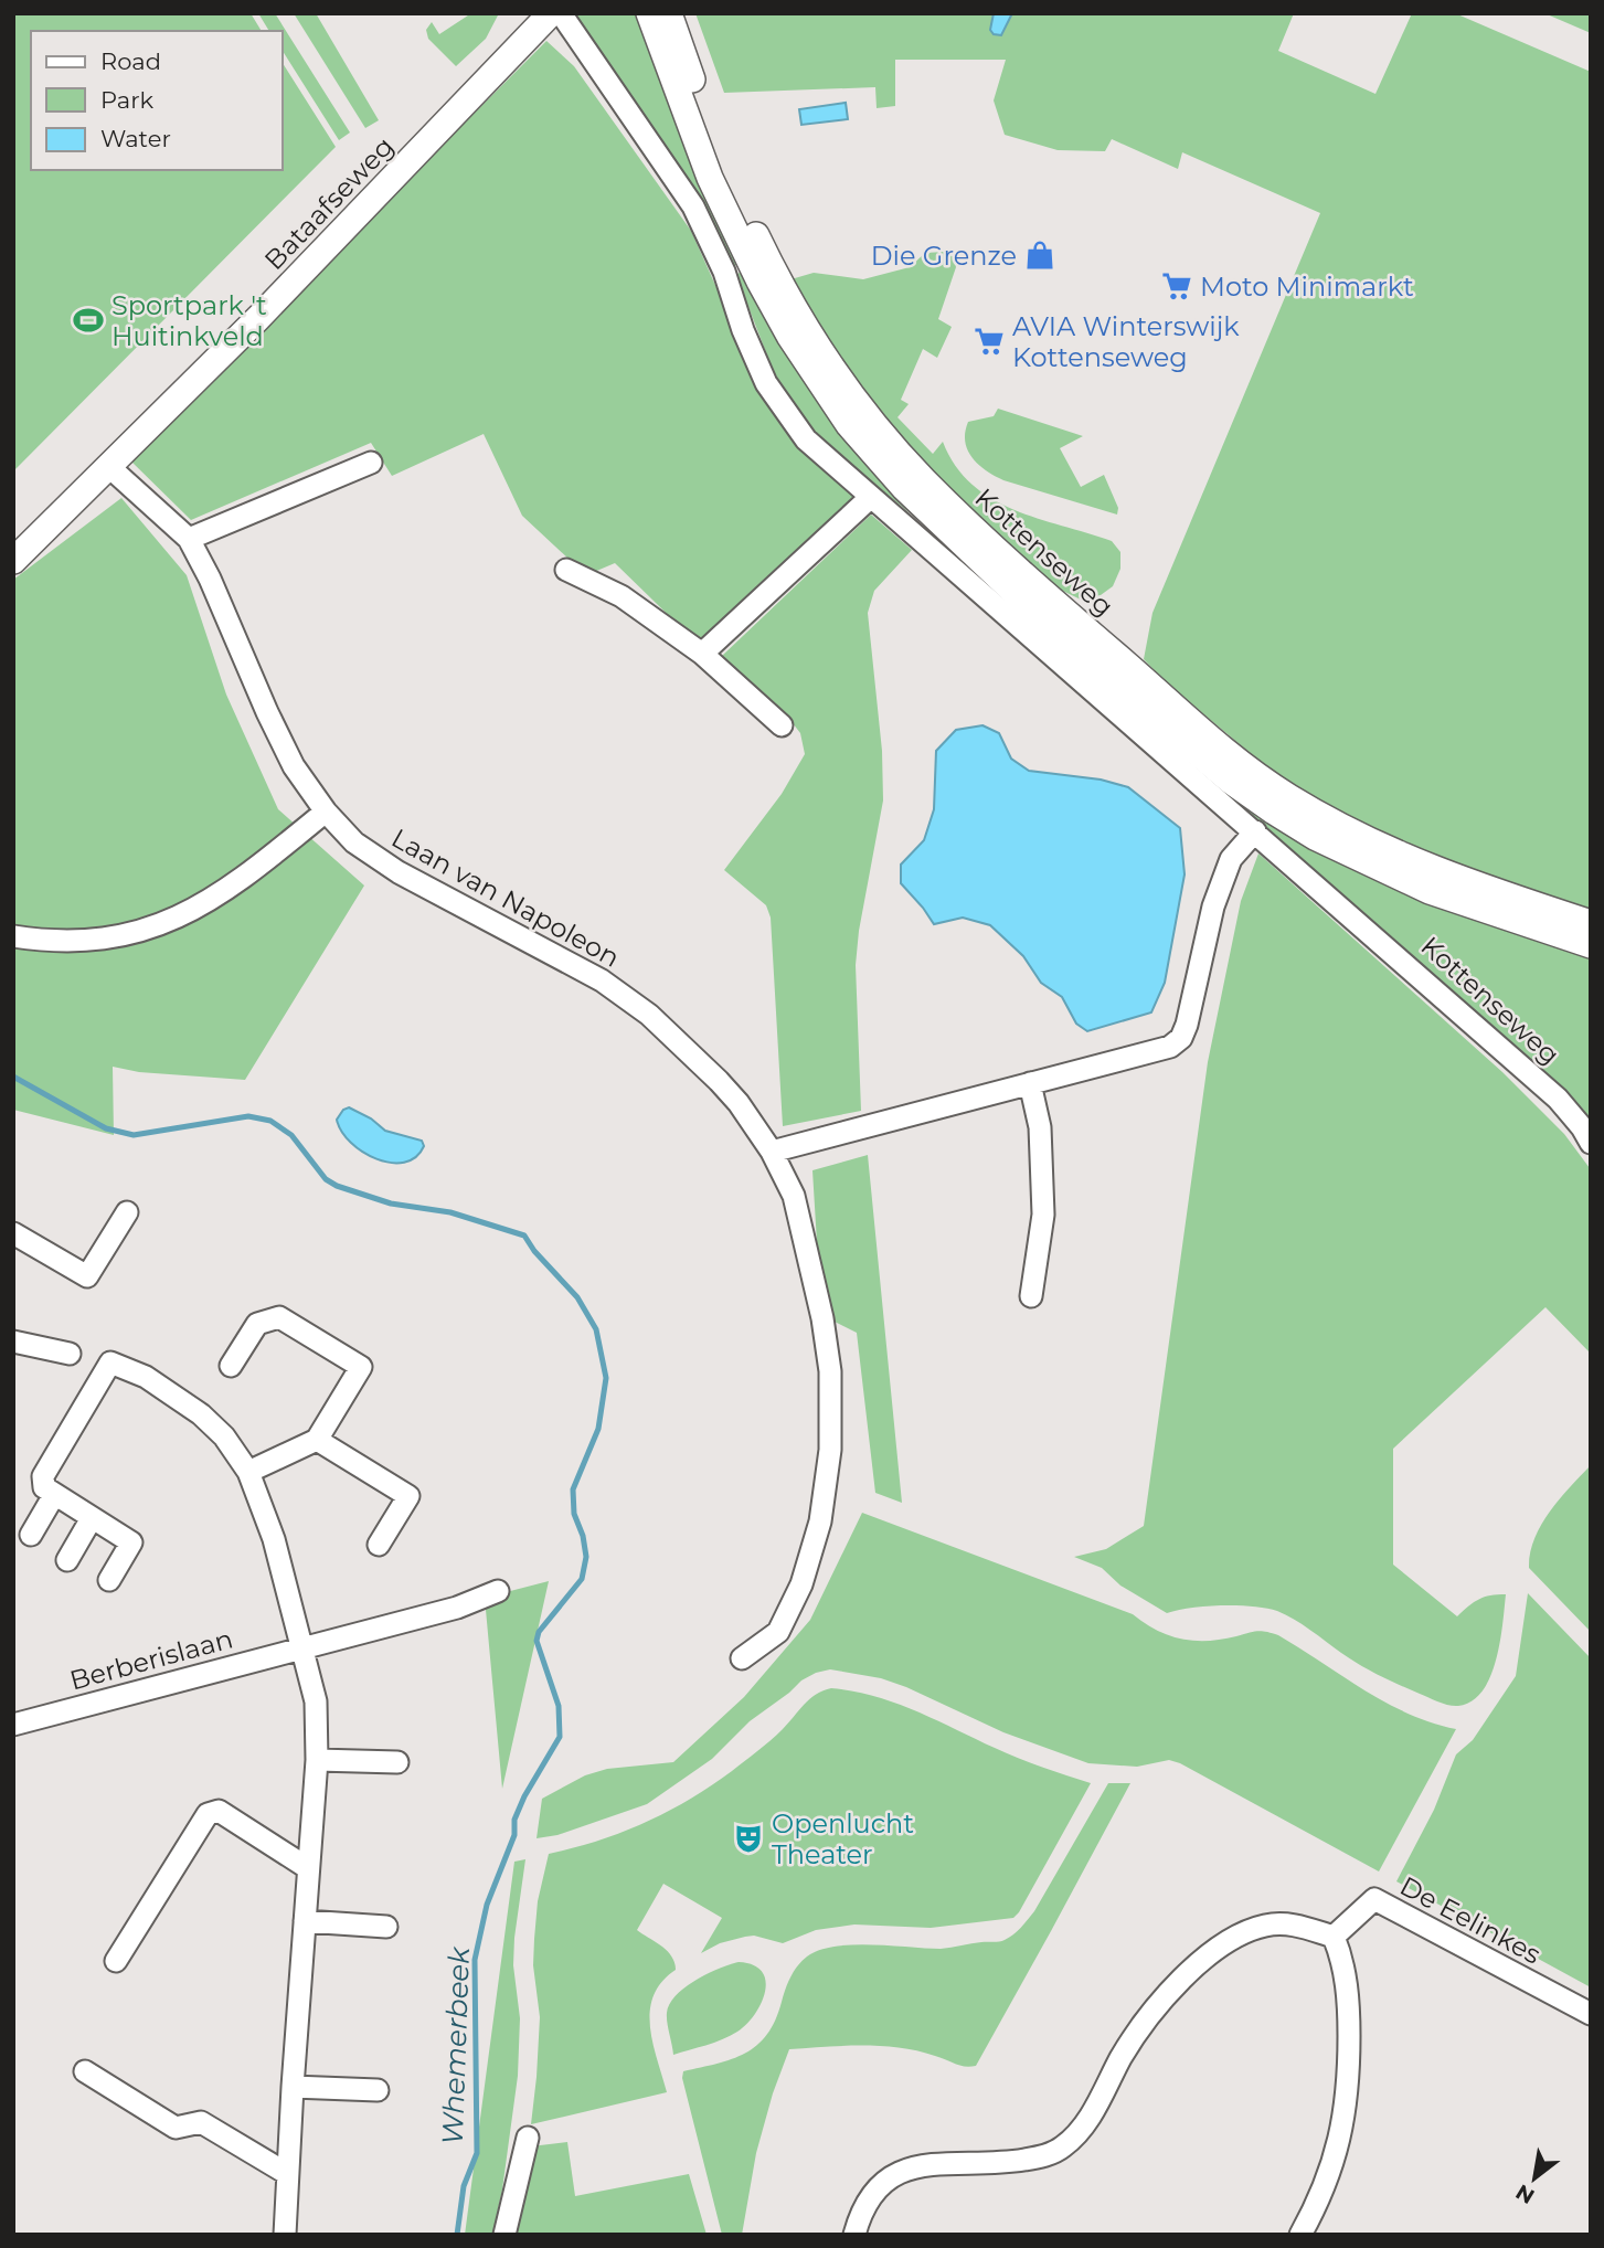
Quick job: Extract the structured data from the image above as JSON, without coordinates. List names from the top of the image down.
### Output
{
  "streets": {
    "main road": ["Bataafseweg", "Kottenseweg"],
    "street": ["Laan van Napoleon", "Berberislaan", "De Eelinkes"]
  },
  "crossings": [
    ["Bataafseweg", "Laan van Napoleon"]
  ],
  "water": ["Whemerbeek"],
  "places": {
    "shop": ["Die Grenze"],
    "supermarket": ["Moto Minimarkt", "AVIA Winterswijk Kottenseweg"],
    "sports": ["Sportpark 't Huitinkveld"],
    "theatre": ["Openlucht Theater"]
  },
  "legend": ["Road", "Park", "Water"],
  "north": "bottom left"
}
